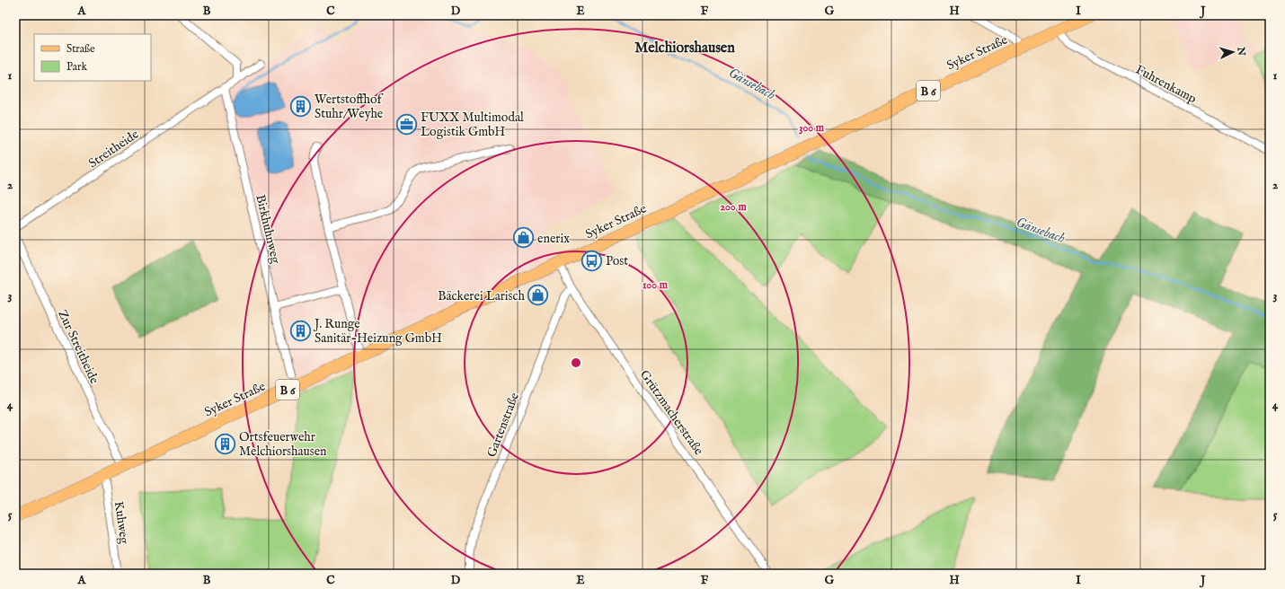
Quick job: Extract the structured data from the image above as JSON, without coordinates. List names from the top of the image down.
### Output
{
  "streets": {
    "main road": ["Syker Straße", "B 6"],
    "street": [
      "Fuhrenkamp",
      "Streitheide",
      "Birkhuhnweg",
      "Zur Streitheide",
      "Grützmacherstraße",
      "Gartenstraße",
      "Kuhweg"
    ]
  },
  "crossings": [
    ["Syker Straße", "Fuhrenkamp"],
    ["Syker Straße", "Zur Streitheide"],
    ["Syker Straße", "Grützmacherstraße"],
    ["Syker Straße", "Kuhweg"],
    ["Streitheide", "Birkhuhnweg"],
    ["Grützmacherstraße", "Gartenstraße"]
  ],
  "districts": ["Melchiorshausen"],
  "water": ["Gänsebach"],
  "places": {
    "building": ["Wertstoffhof Stuhr/Weyhe", "J. Runge Sanitär-Heizung GmbH", "Ortsfeuerwehr Melchiorshausen"],
    "office": ["FUXX Multimodal Logistik GmbH"],
    "shop": ["enerix", "Bäckerei Larisch"],
    "bus stop": ["Post"]
  },
  "legend": ["Straße", "Park"],
  "north": "right",
  "grid": {
    "columns": [
      "A",
      "B",
      "C",
      "D",
      "E",
      "F",
      "G",
      "H",
      "I",
      "J"
    ],
    "rows": [
      "1",
      "2",
      "3",
      "4",
      "5"
    ]
  },
  "rings": ["300 m", "200 m", "100 m"]
}
